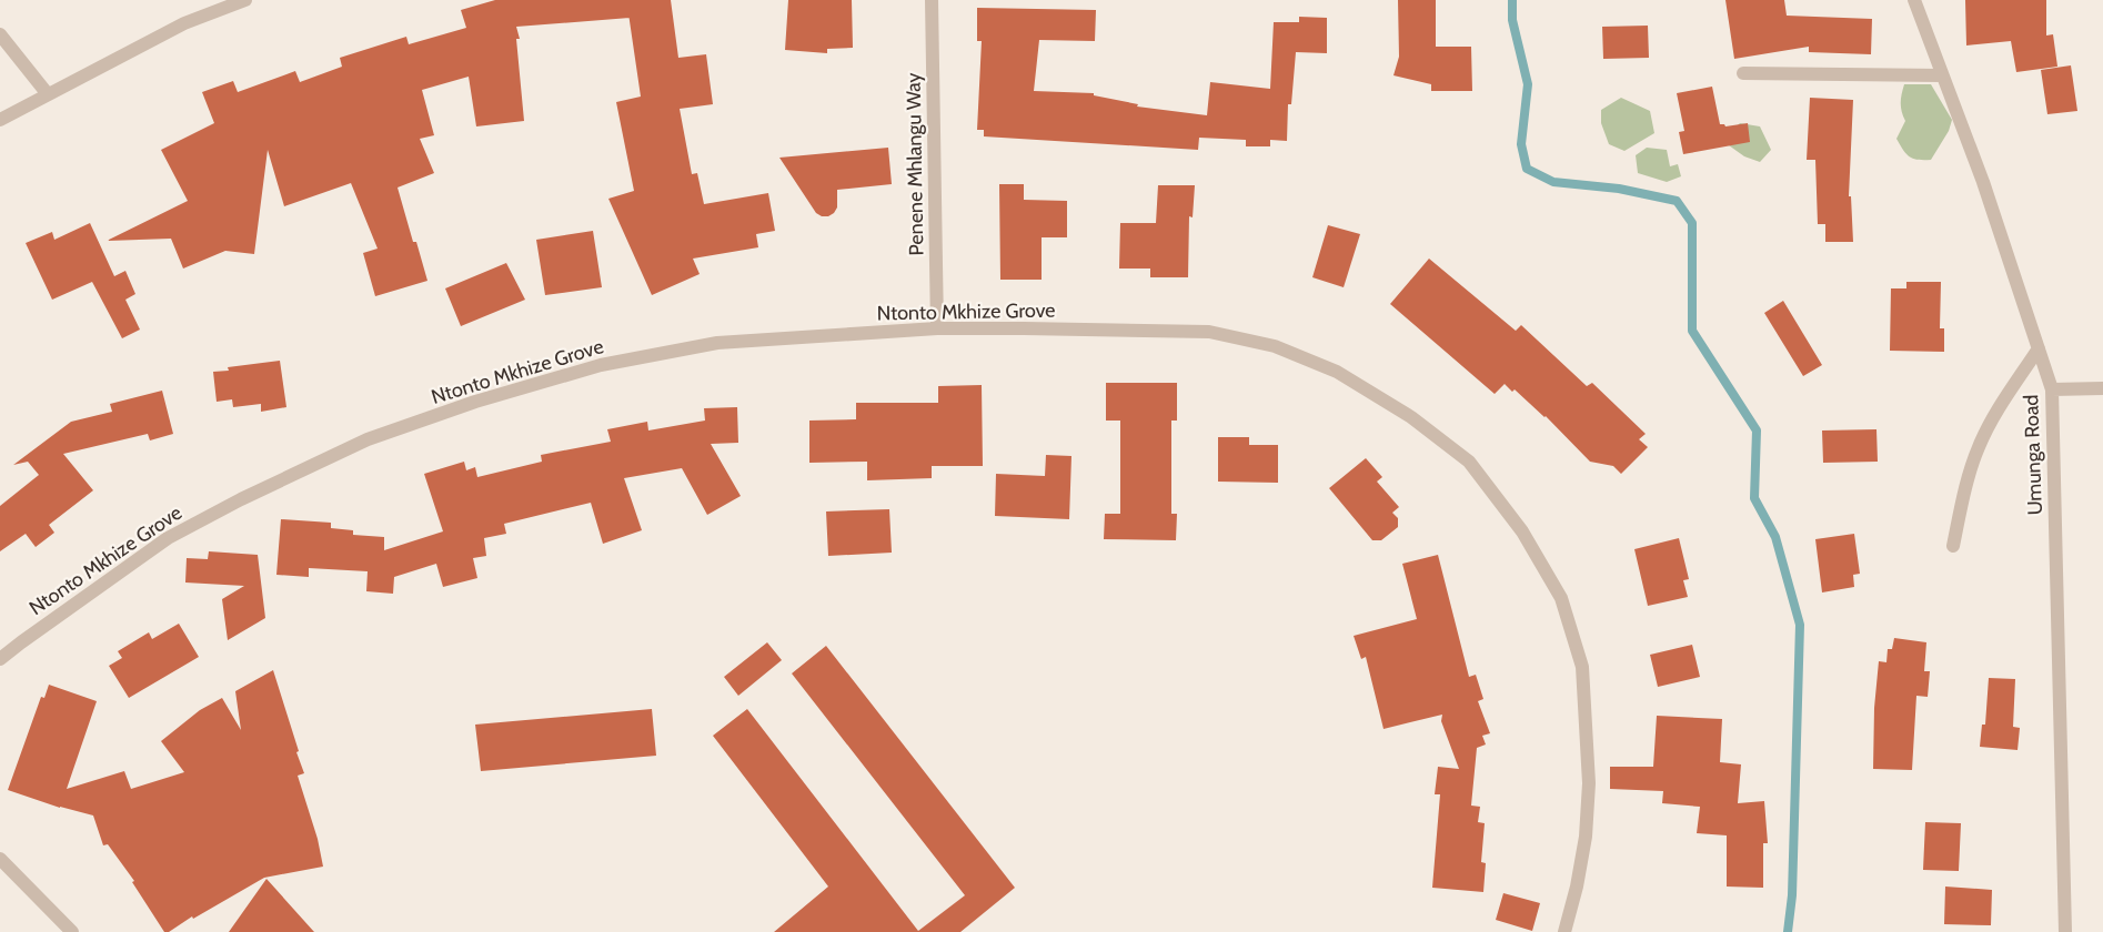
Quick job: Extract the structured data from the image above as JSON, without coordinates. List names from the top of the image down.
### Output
{
  "streets": {
    "street": ["Penene Mhlangu Way", "Ntonto Mkhize Grove", "Umunga Road"]
  },
  "crossings": [
    ["Penene Mhlangu Way", "Ntonto Mkhize Grove"]
  ]
}
